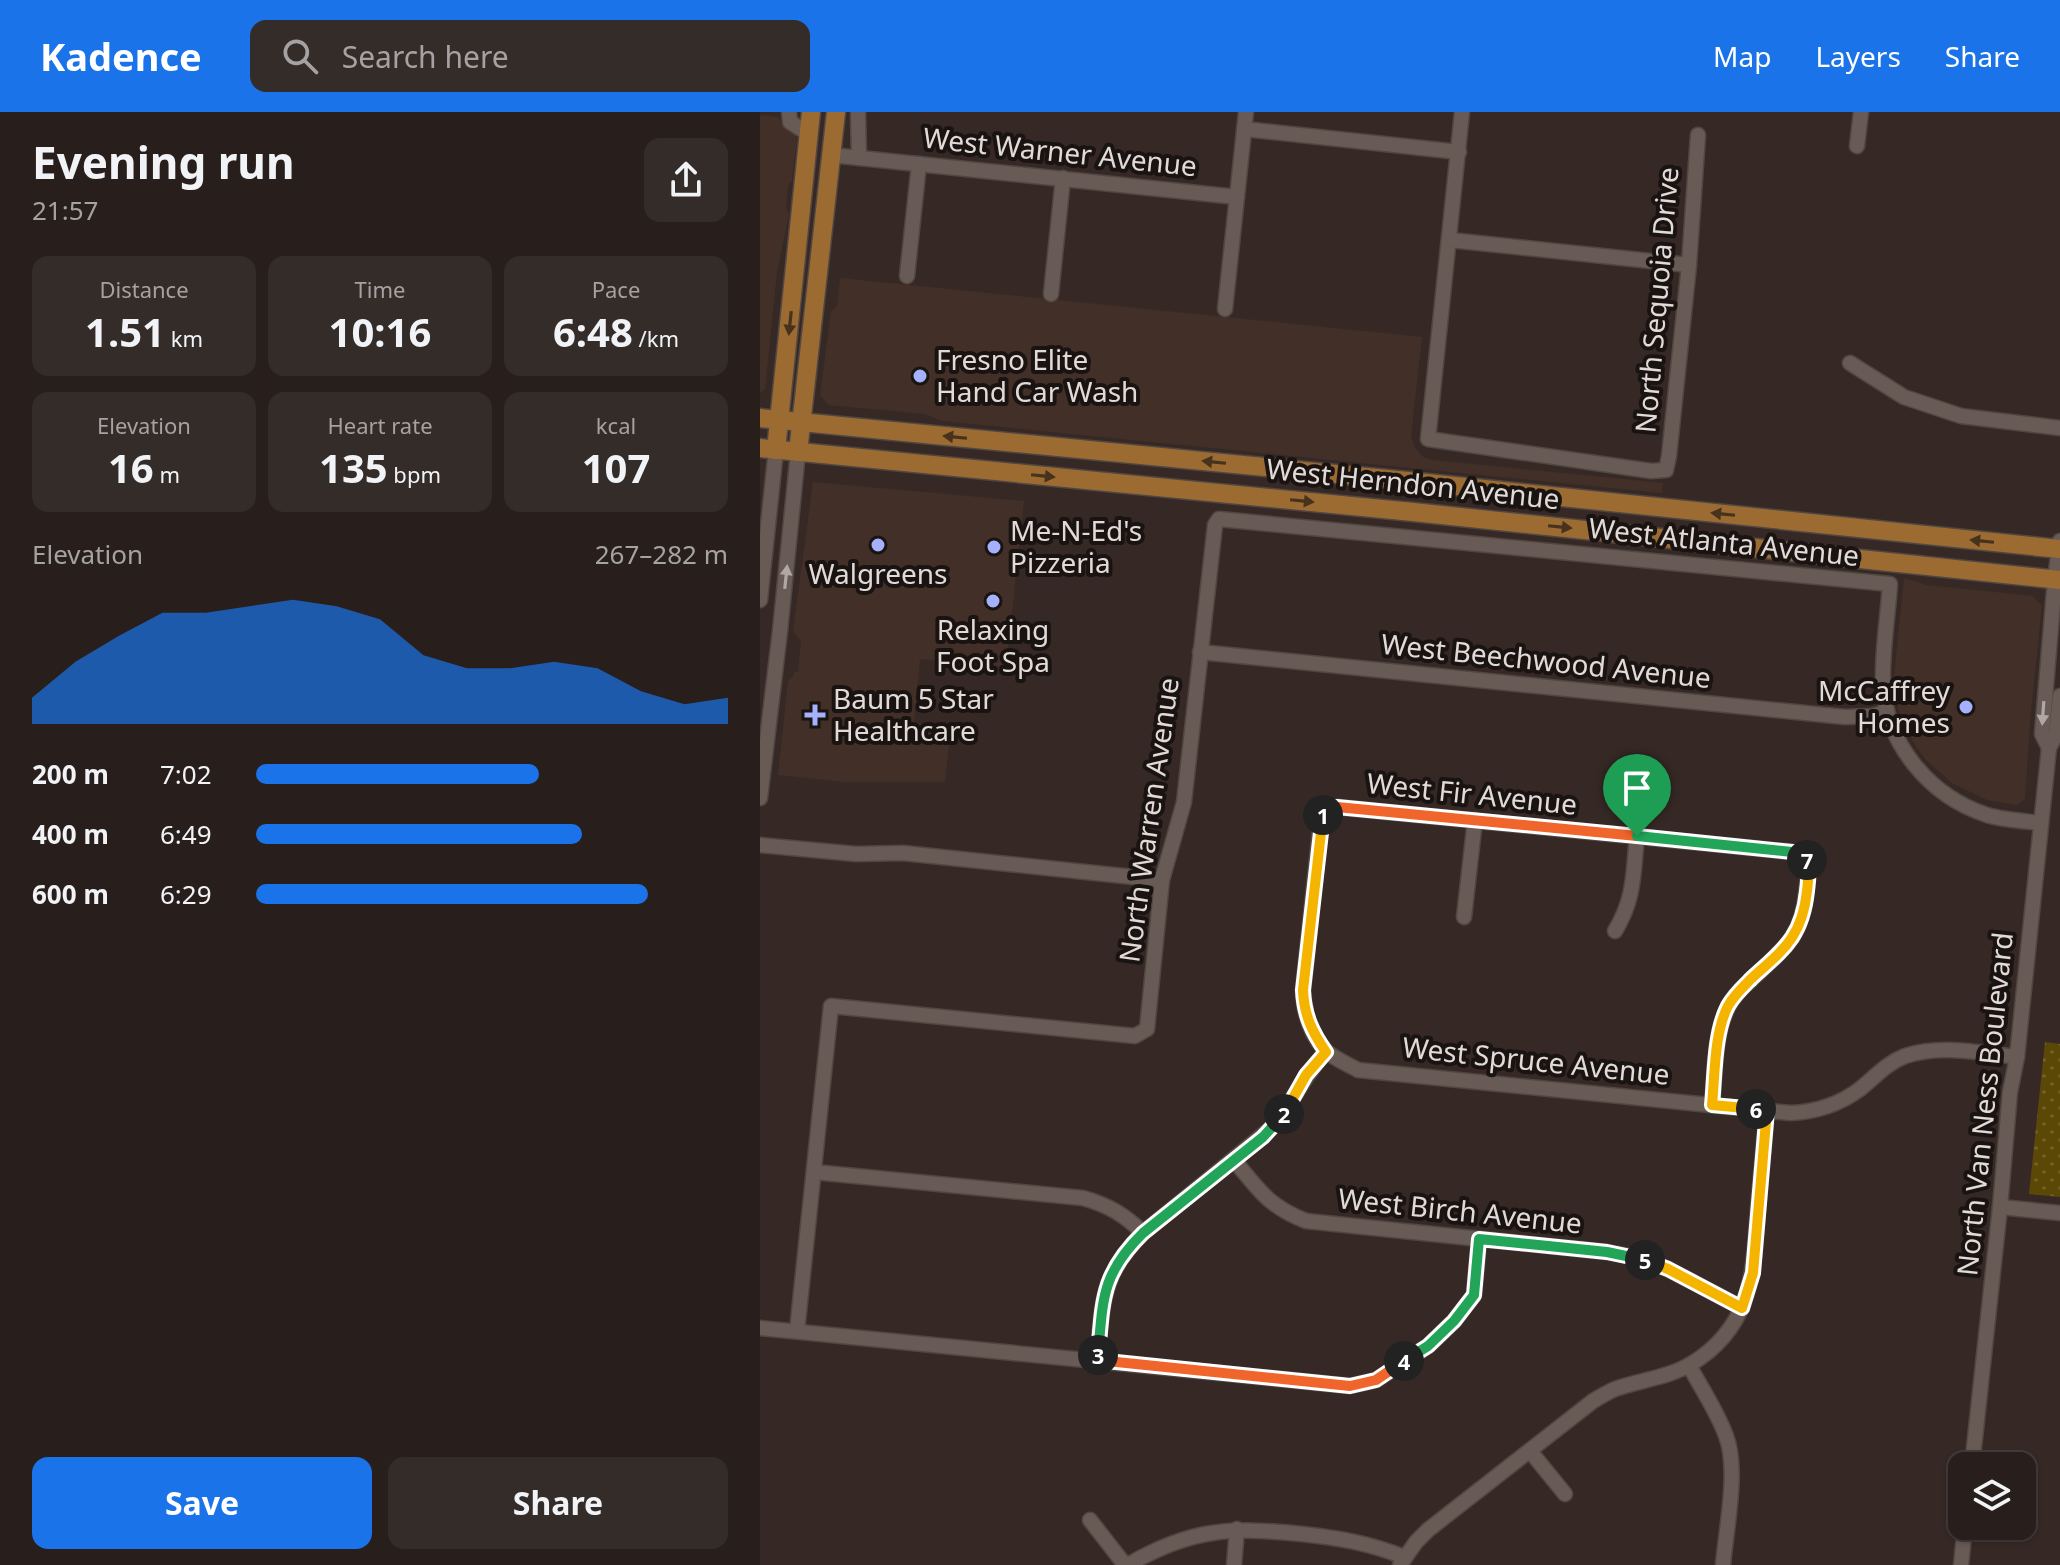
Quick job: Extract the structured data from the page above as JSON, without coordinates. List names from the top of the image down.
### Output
{
  "streets": {
    "main road": ["West Herndon Avenue"],
    "street": [
      "West Warner Avenue",
      "North Sequoia Drive",
      "West Atlanta Avenue",
      "West Beechwood Avenue",
      "West Fir Avenue",
      "North Warren Avenue",
      "West Spruce Avenue",
      "North Van Ness Boulevard",
      "West Birch Avenue"
    ]
  },
  "crossings": [
    ["West Herndon Avenue", "North Van Ness Boulevard"],
    ["West Atlanta Avenue", "West Beechwood Avenue"],
    ["West Atlanta Avenue", "North Warren Avenue"],
    ["West Beechwood Avenue", "North Warren Avenue"],
    ["West Fir Avenue", "West Spruce Avenue"],
    ["West Spruce Avenue", "North Van Ness Boulevard"]
  ],
  "places": {
    "other": [
      "Fresno Elite Hand Car Wash",
      "Walgreens",
      "Me-N-Ed's Pizzeria",
      "Relaxing Foot Spa",
      "McCaffrey Homes"
    ],
    "health": ["Baum 5 Star Healthcare"]
  },
  "page": {
    "header": "Kadence",
    "search": "Search here",
    "nav": ["Map", "Layers", "Share"],
    "heading": ["Evening run", "21:57"],
    "stats": [
      ["Distance", "1.51 km"],
      ["Time", "10:16"],
      ["Pace", "6:48 /km"],
      ["Elevation", "16 m"],
      ["Heart rate", "135 bpm"],
      ["kcal", "107"]
    ],
    "chart": ["Elevation", "267–282 m"],
    "list": [
      {
        "name": "200 m",
        "note": "7:02"
      },
      {
        "name": "400 m",
        "note": "6:49"
      },
      {
        "name": "600 m",
        "note": "6:29"
      }
    ],
    "pins": [
      "1",
      "7",
      "6",
      "2",
      "5",
      "3",
      "4"
    ],
    "buttons": ["Save", "Share"]
  }
}
